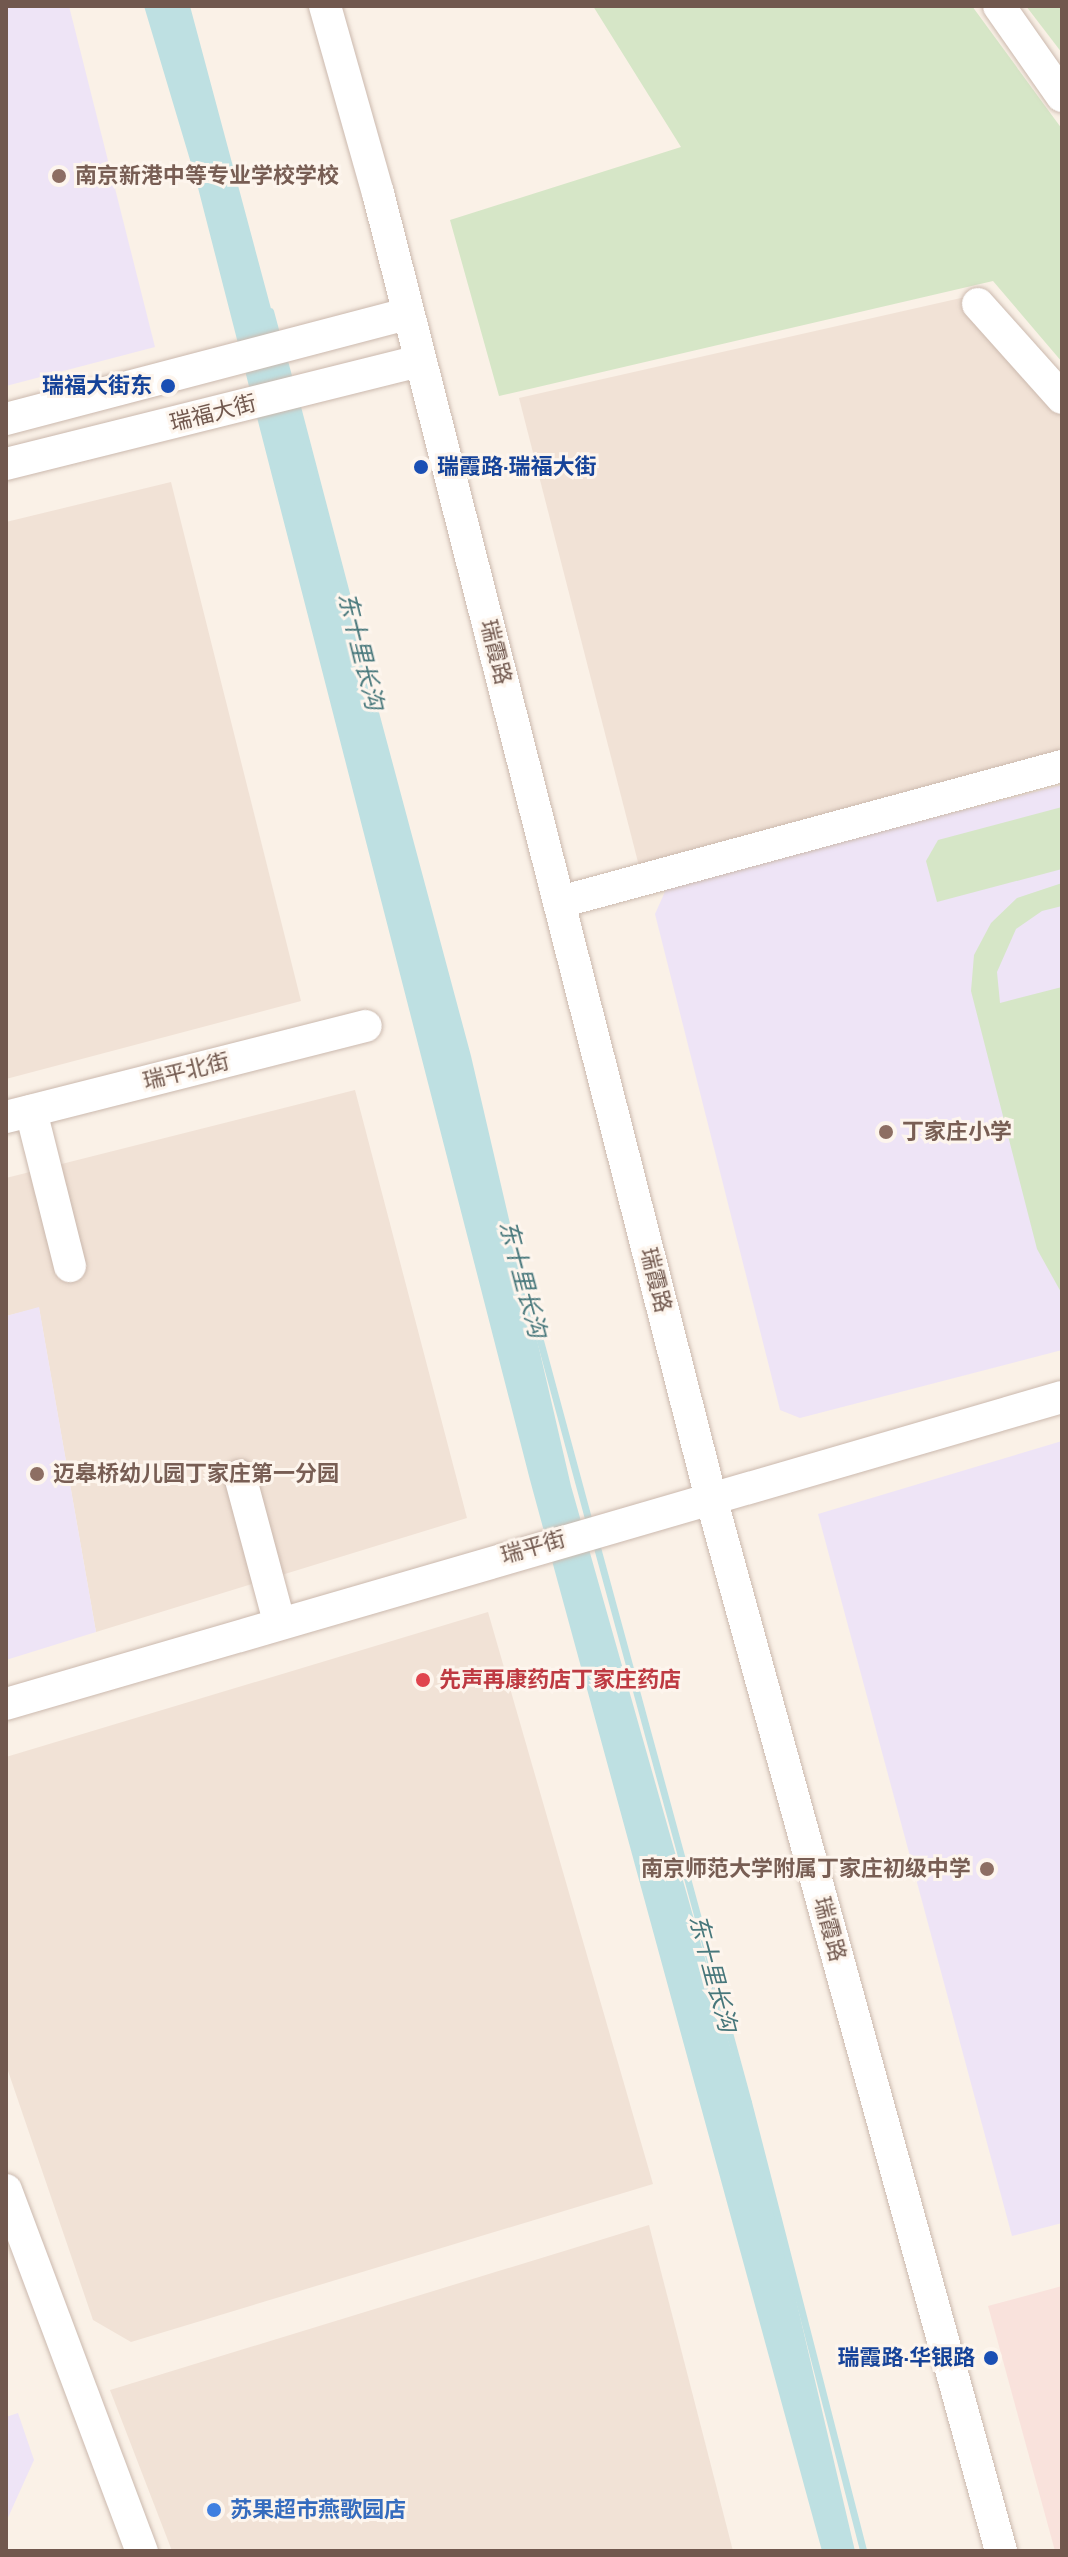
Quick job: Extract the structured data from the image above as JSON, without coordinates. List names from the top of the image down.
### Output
{
  "streets": {
    "street": [
      "瑞福大街",
      "瑞霞路",
      "瑞平北街",
      "瑞平街"
    ]
  },
  "crossings": [
    ["瑞福大街", "瑞霞路"],
    ["瑞霞路", "瑞平街"]
  ],
  "water": ["东十里长沟"],
  "places": [
    "南京新港中等专业学校学校",
    "瑞福大街东",
    "瑞霞路·瑞福大街",
    "丁家庄小学",
    "迈皋桥幼儿园丁家庄第一分园",
    "先声再康药店丁家庄药店",
    "南京师范大学附属丁家庄初级中学",
    "瑞霞路·华银路",
    "苏果超市燕歌园店"
  ]
}
